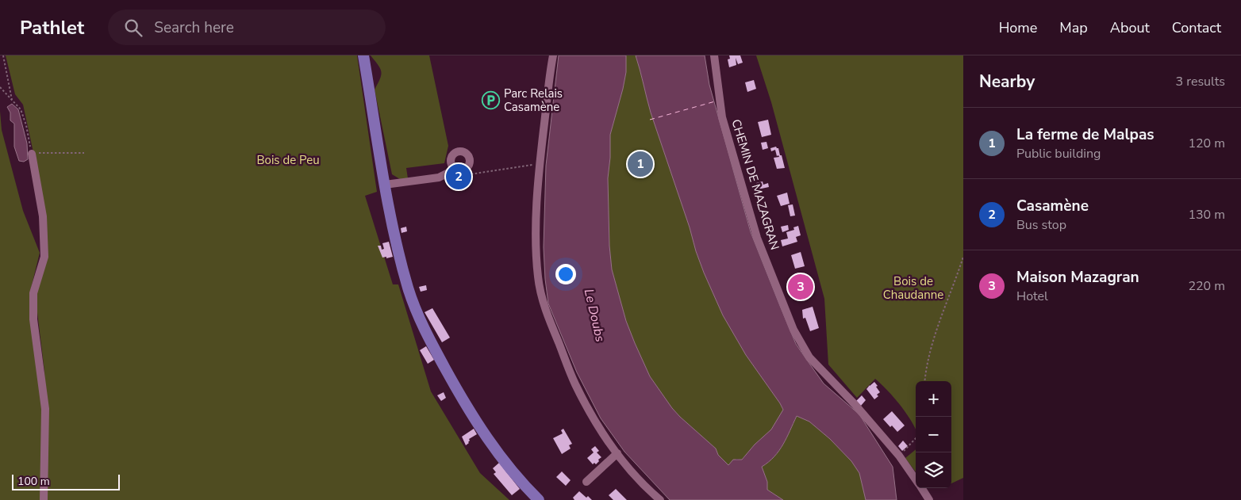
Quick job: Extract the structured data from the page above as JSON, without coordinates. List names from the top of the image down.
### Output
{
  "streets": {
    "street": ["CHEMIN DE MAZAGRAN"]
  },
  "water": ["Le Doubs"],
  "parks": ["Bois de Peu", "Bois de Chaudanne"],
  "places": {
    "parking": ["Parc Relais Casamène"]
  },
  "scale_bar": "100 m",
  "page": {
    "header": "Pathlet",
    "search": "Search here",
    "nav": [
      "Home",
      "Map",
      "About",
      "Contact"
    ],
    "heading": ["Nearby", "3 results"],
    "list": [
      {
        "mark": "1",
        "name": "La ferme de Malpas",
        "note": "Public building",
        "value": "120 m"
      },
      {
        "mark": "2",
        "name": "Casamène",
        "note": "Bus stop",
        "value": "130 m"
      },
      {
        "mark": "3",
        "name": "Maison Mazagran",
        "note": "Hotel",
        "value": "220 m"
      }
    ],
    "pins": ["1", "2", "3"],
    "map_buttons": ["+", "−"],
    "scale": "100 m"
  }
}
